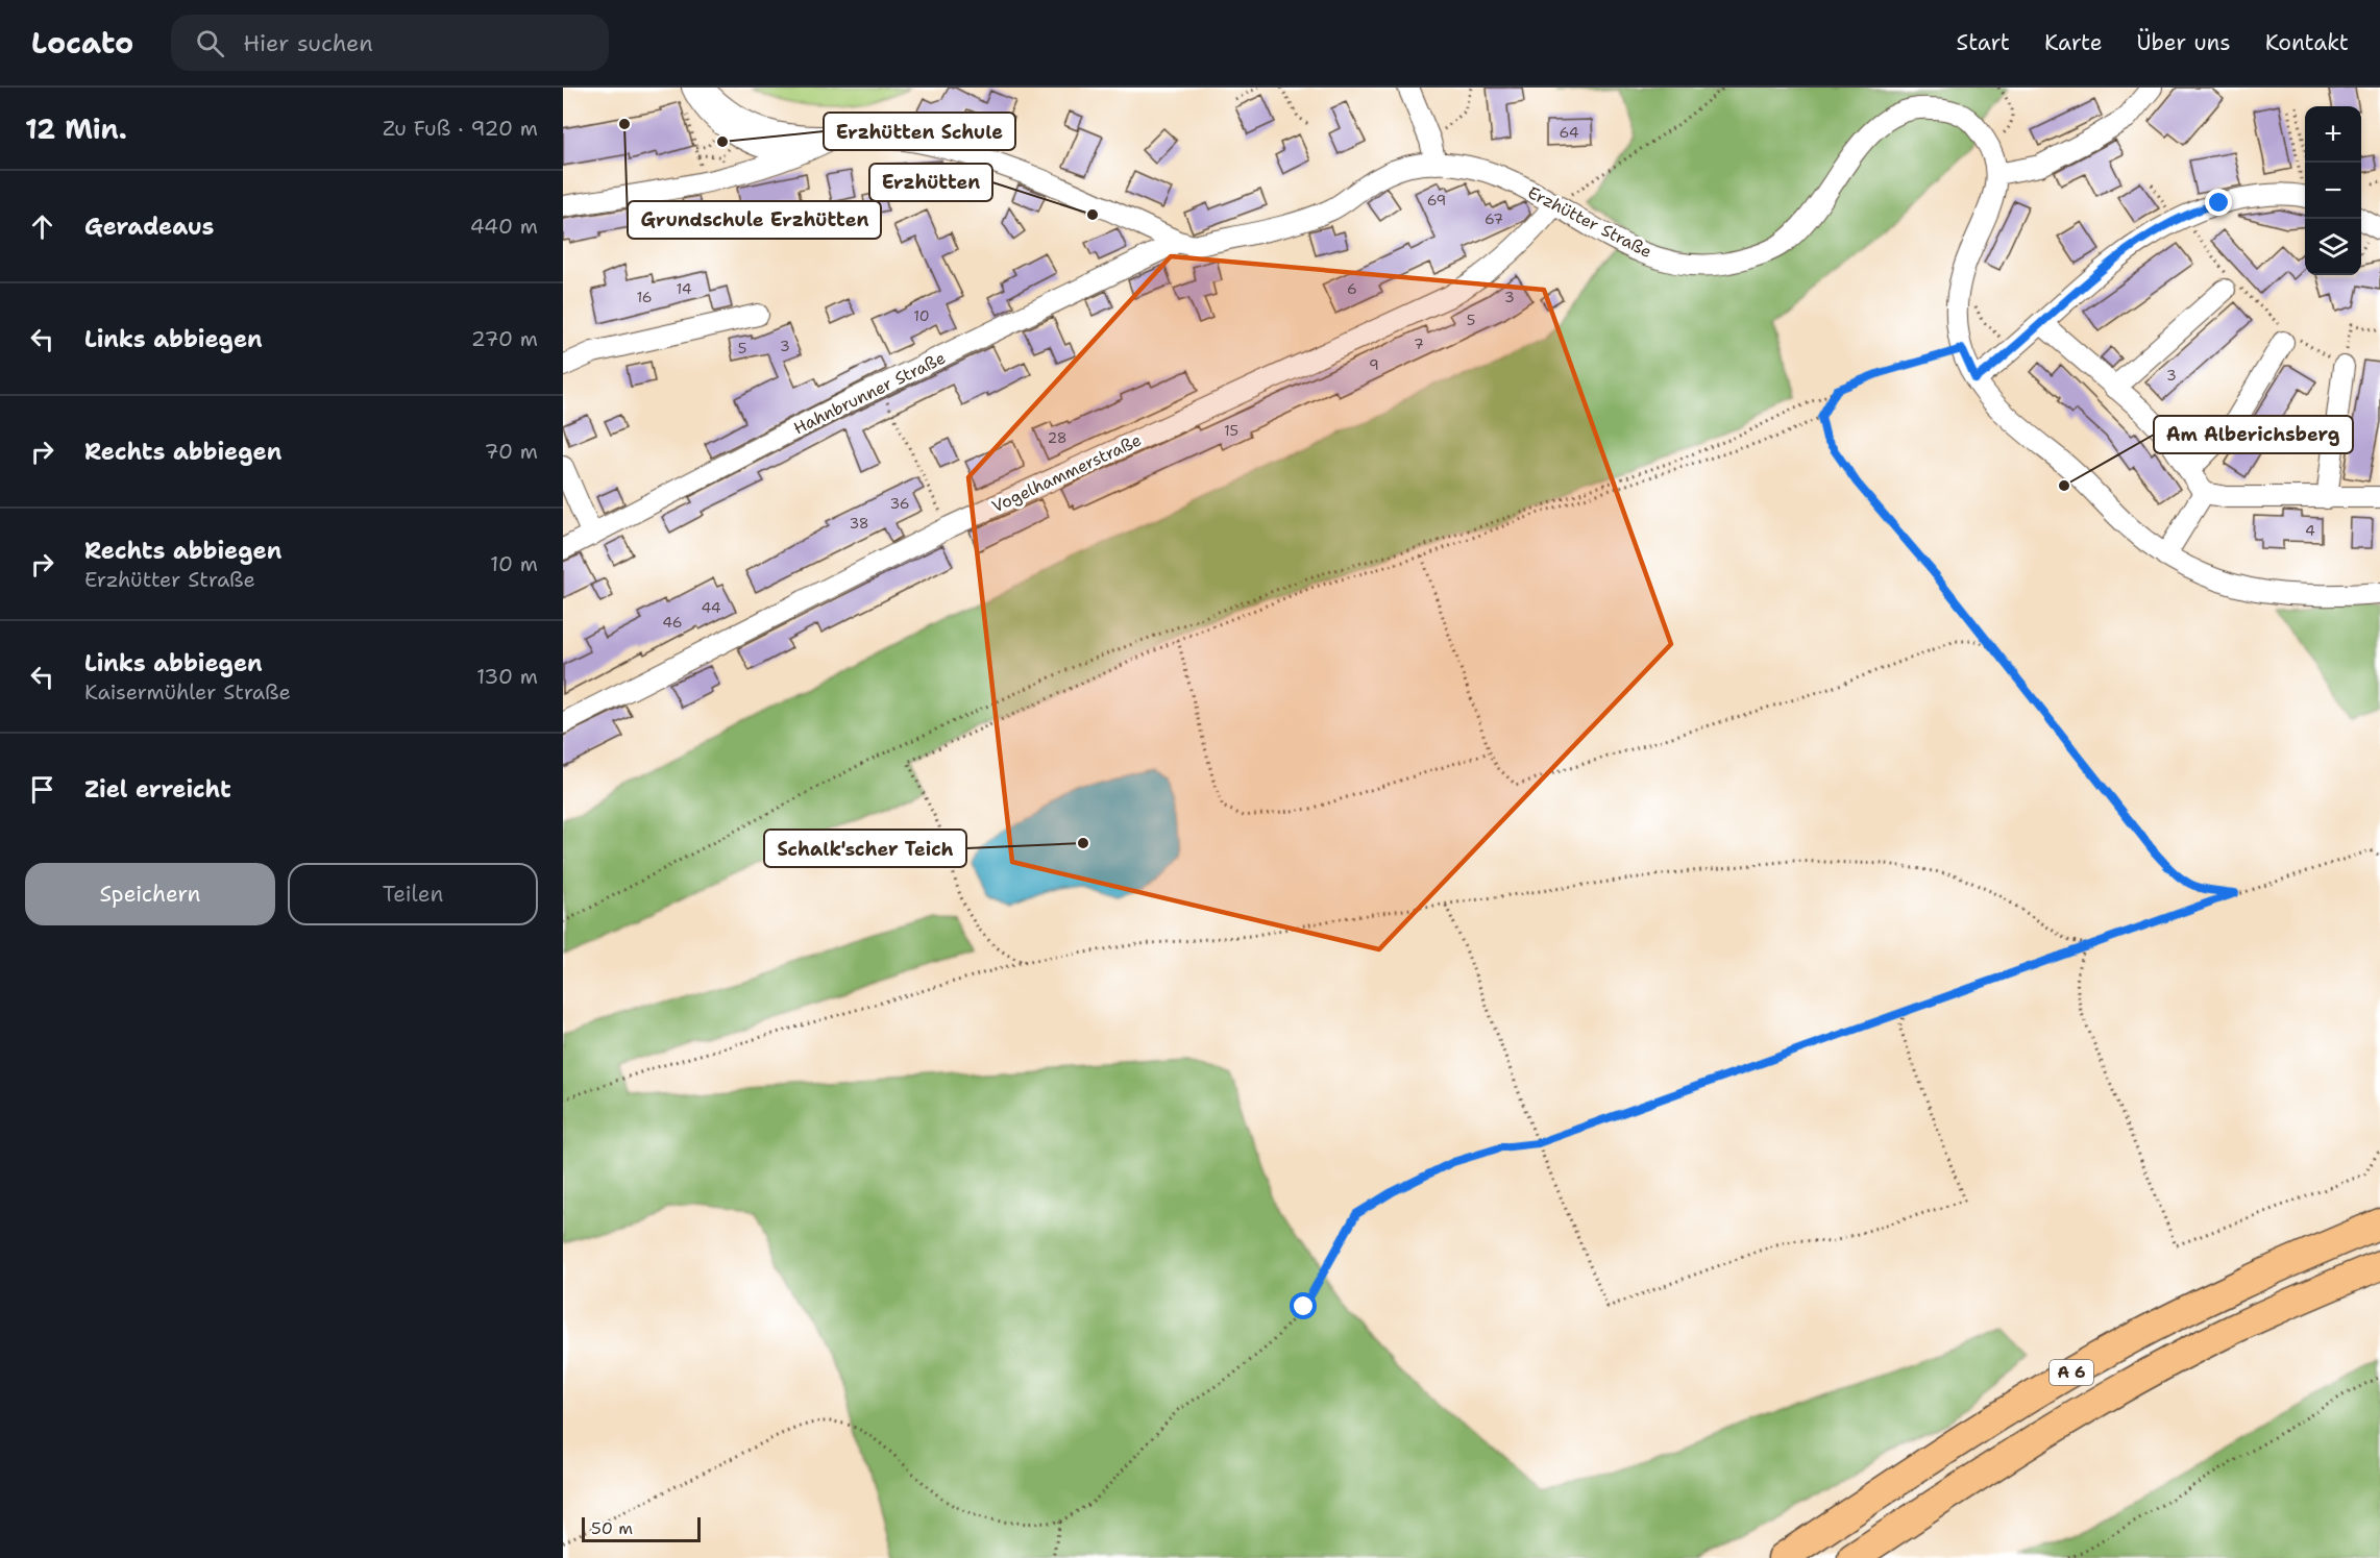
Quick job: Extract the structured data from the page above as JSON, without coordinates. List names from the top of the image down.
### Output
{
  "streets": {
    "highway": ["A 6"],
    "street": ["Erzhütter Straße", "Hahnbrunner Straße", "Vogelhammerstraße"]
  },
  "crossings": [
    ["Erzhütter Straße", "Hahnbrunner Straße"],
    ["Erzhütter Straße", "Vogelhammerstraße"]
  ],
  "places": [
    "Grundschule Erzhütten",
    "Erzhütten Schule",
    "Erzhütten",
    "Am Alberichsberg",
    "Schalk'scher Teich"
  ],
  "house_numbers": [
    "64",
    "69",
    "67",
    "14",
    "6",
    "16",
    "3",
    "10",
    "5",
    "7",
    "3",
    "5",
    "9",
    "3",
    "15",
    "28",
    "36",
    "38",
    "4",
    "44",
    "46"
  ],
  "scale_bar": "50 m",
  "page": {
    "header": "Locato",
    "search": "Hier suchen",
    "nav": [
      "Start",
      "Karte",
      "Über uns",
      "Kontakt"
    ],
    "heading": ["12 Min.", "Zu Fuß · 920 m"],
    "map_buttons": ["+", "−"],
    "list": [
      ["Geradeaus", "440 m"],
      ["Links abbiegen", "270 m"],
      ["Rechts abbiegen", "70 m"],
      ["Rechts abbiegen", "Erzhütter Straße", "10 m"],
      ["Links abbiegen", "Kaisermühler Straße", "130 m"],
      "Ziel erreicht"
    ],
    "buttons": ["Speichern", "Teilen"],
    "scale": "50 m"
  }
}
